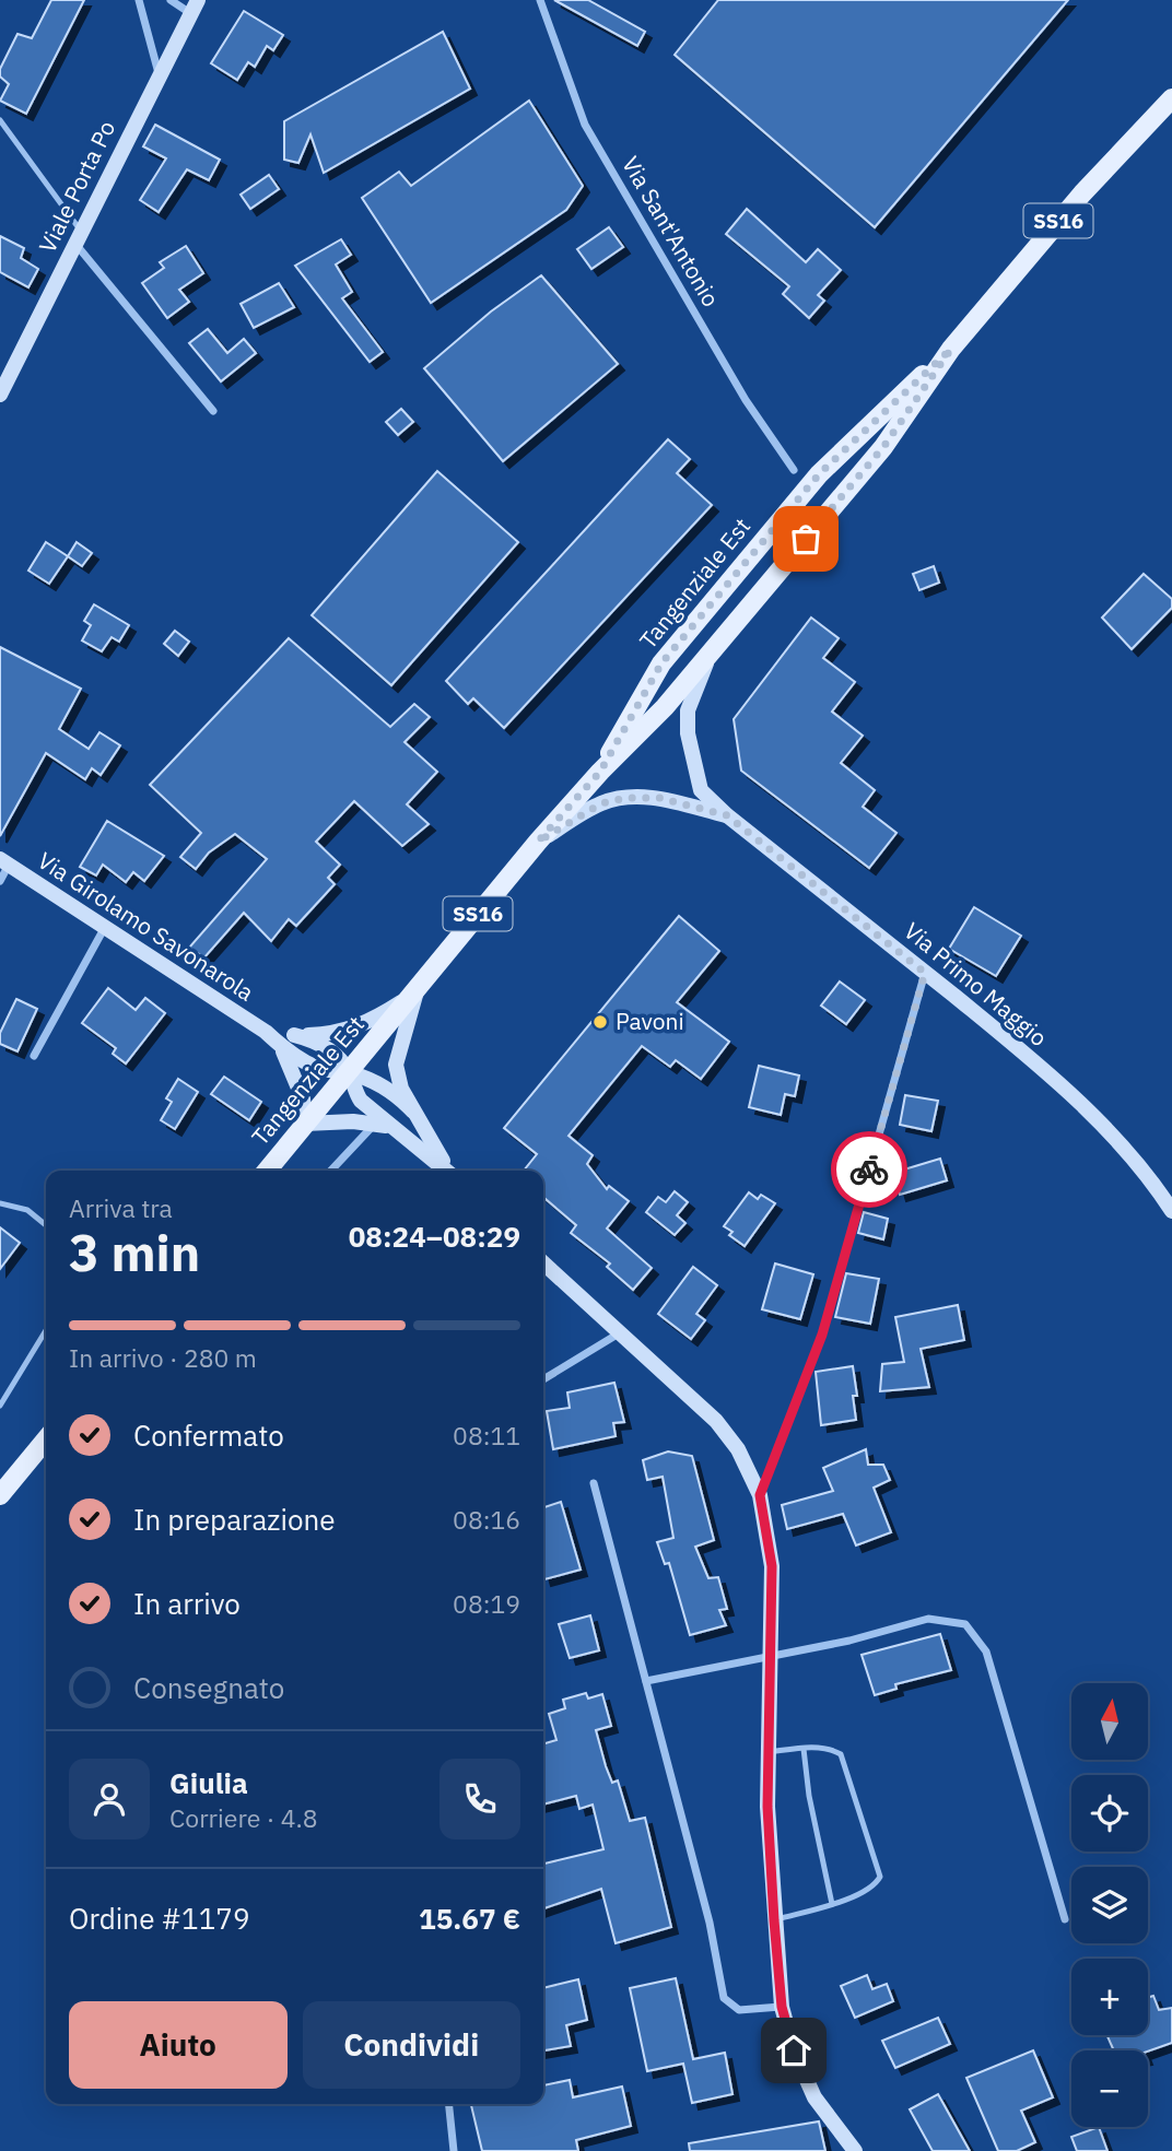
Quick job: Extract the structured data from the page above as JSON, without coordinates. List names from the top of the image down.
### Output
{
  "streets": {
    "main road": ["SS16", "Tangenziale Est"],
    "street": [
      "Viale Porta Po",
      "Via Sant'Antonio",
      "Via Girolamo Savonarola",
      "Via Primo Maggio"
    ]
  },
  "crossings": [
    ["Tangenziale Est", "Via Girolamo Savonarola"],
    ["Tangenziale Est", "Via Primo Maggio"]
  ],
  "places": ["Pavoni"],
  "north": "top",
  "page": {
    "heading": ["3 min", "Arriva tra", "08:24–08:29"],
    "panel": [
      "Giulia",
      "Corriere · 4.8",
      "Ordine #1179",
      "15.67 €"
    ],
    "bar": "In arrivo · 280 m",
    "list": [
      ["Confermato", "08:11"],
      ["In preparazione", "08:16"],
      ["In arrivo", "08:19"],
      "Consegnato"
    ],
    "map_buttons": ["+", "−"],
    "buttons": ["Aiuto", "Condividi"]
  }
}
